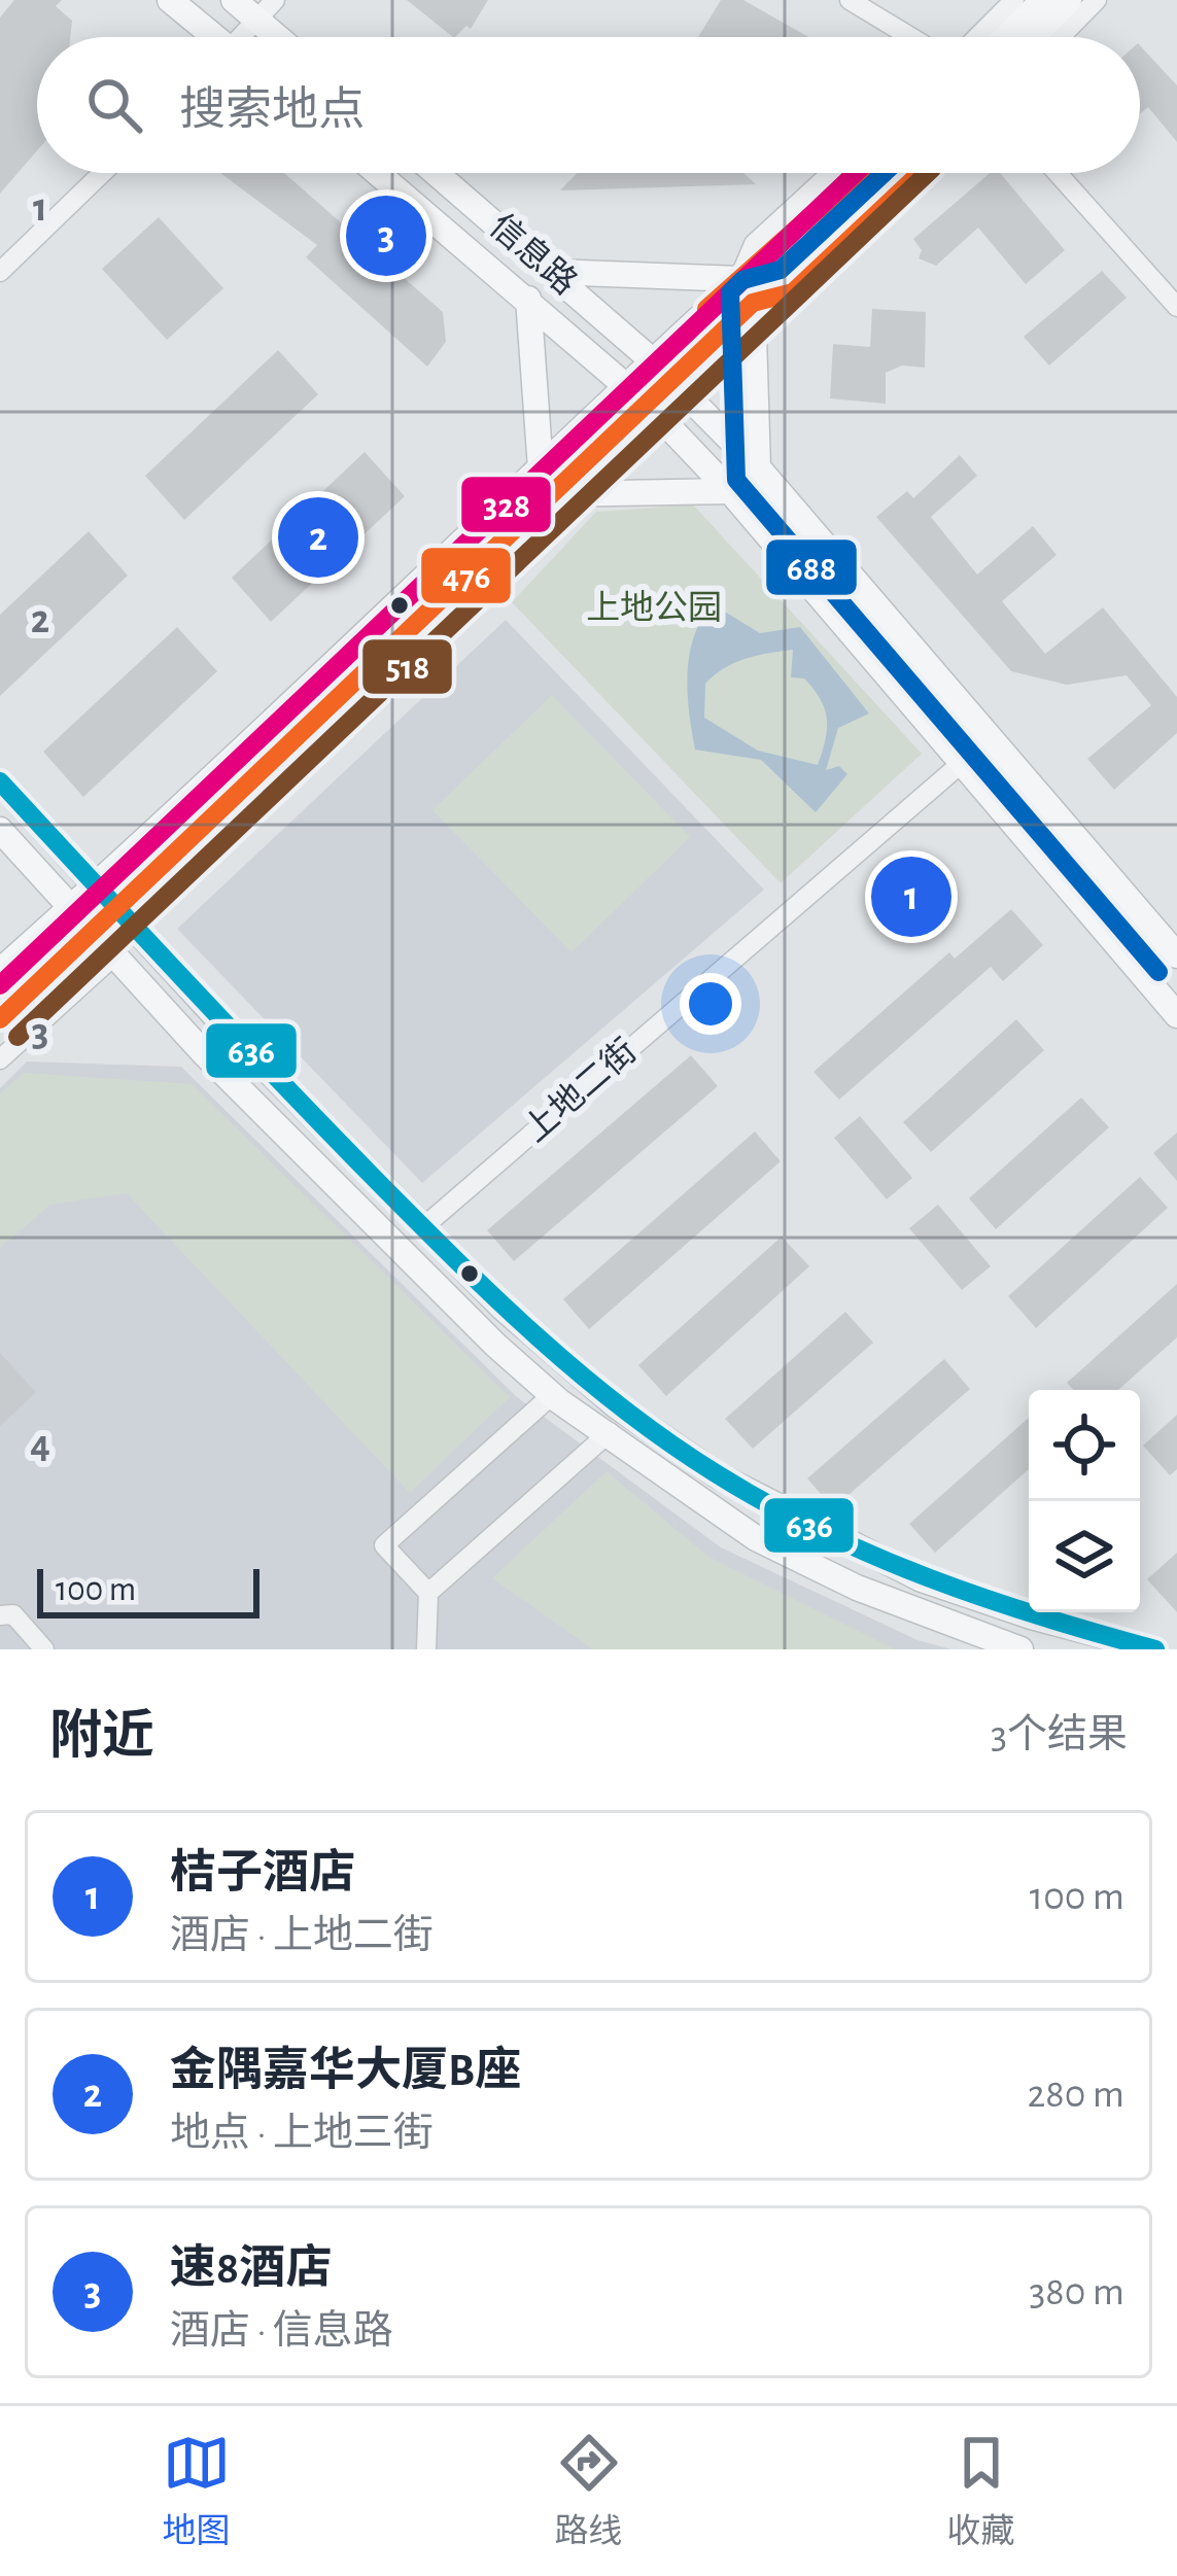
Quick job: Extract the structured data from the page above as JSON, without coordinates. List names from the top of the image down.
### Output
{
  "streets": {
    "main road": ["信息路"],
    "street": ["上地二街"]
  },
  "parks": ["上地公园"],
  "lines": [
    "transit line 476",
    "transit line 518",
    "transit line 328",
    "transit line 688",
    "transit line 636"
  ],
  "scale_bar": "100 m",
  "page": {
    "search": "搜索地点",
    "pins": ["3", "2", "1"],
    "scale": "100 m",
    "heading": ["附近", "3个结果"],
    "list": [
      {
        "mark": "1",
        "name": "桔子酒店",
        "note": "酒店 · 上地二街",
        "value": "100 m"
      },
      {
        "mark": "2",
        "name": "金隅嘉华大厦B座",
        "note": "地点 · 上地三街",
        "value": "280 m"
      },
      {
        "mark": "3",
        "name": "速8酒店",
        "note": "酒店 · 信息路",
        "value": "380 m"
      }
    ],
    "nav": ["地图", "路线", "收藏"]
  },
  "grid": {
    "rows": [
      "1",
      "2",
      "3",
      "4"
    ]
  }
}
